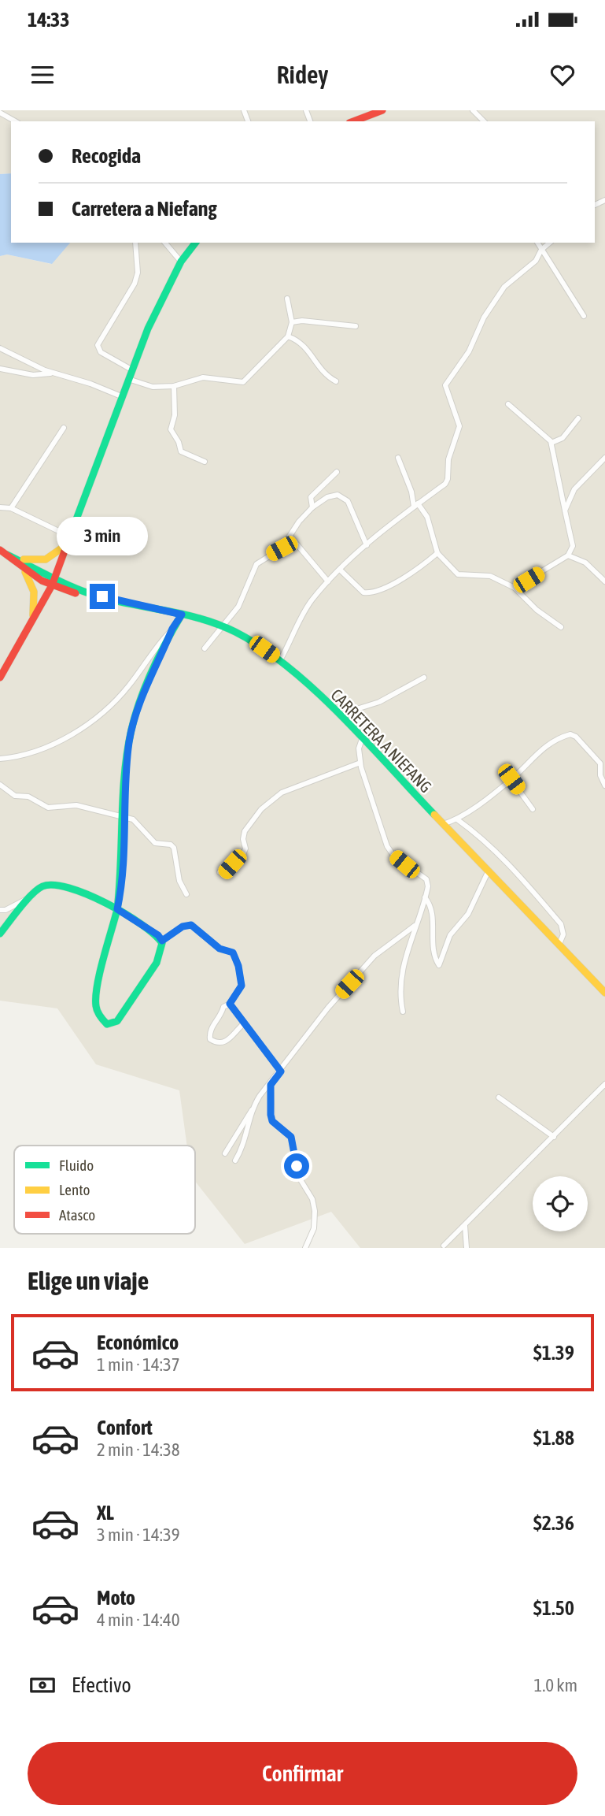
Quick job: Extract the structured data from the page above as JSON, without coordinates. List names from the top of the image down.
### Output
{
  "streets": {
    "main road": ["CARRETERA A NIEFANG"]
  },
  "legend": ["Fluido", "Lento", "Atasco"],
  "page": {
    "status": "14:33",
    "header": "Ridey",
    "banner": ["Recogida", "Carretera a Niefang"],
    "bubble": "3 min",
    "heading": "Elige un viaje",
    "list": [
      {
        "name": "Económico",
        "note": "1 min · 14:37",
        "value": "$1.39"
      },
      {
        "name": "Confort",
        "note": "2 min · 14:38",
        "value": "$1.88"
      },
      {
        "name": "XL",
        "note": "3 min · 14:39",
        "value": "$2.36"
      },
      {
        "name": "Moto",
        "note": "4 min · 14:40",
        "value": "$1.50"
      }
    ],
    "pay": ["Efectivo", "1.0 km"],
    "buttons": "Confirmar"
  }
}
